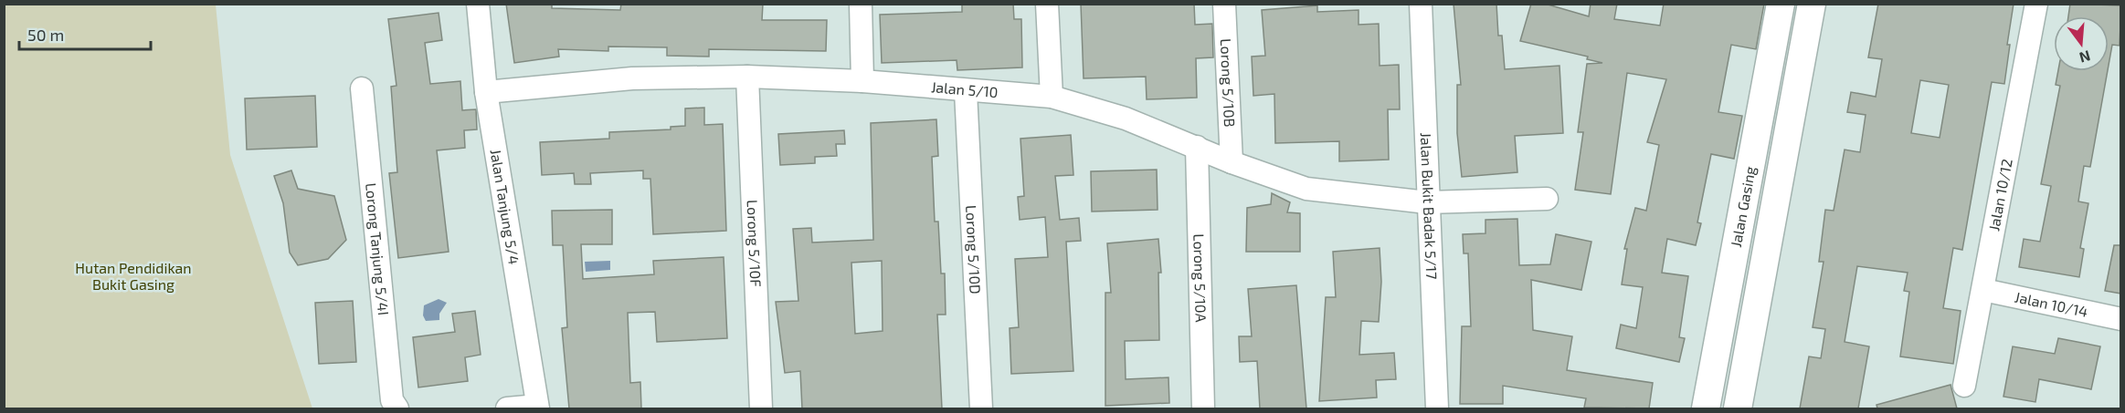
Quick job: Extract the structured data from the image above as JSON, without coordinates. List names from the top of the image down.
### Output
{
  "streets": {
    "main road": ["Jalan Gasing"],
    "street": [
      "Lorong 5/10B",
      "Jalan 5/10",
      "Jalan 10/12",
      "Jalan Tanjung 5/4",
      "Jalan Bukit Badak 5/17",
      "Lorong 5/10F",
      "Lorong Tanjung 5/4I",
      "Lorong 5/10D",
      "Lorong 5/10A",
      "Jalan 10/14"
    ]
  },
  "crossings": [
    ["Lorong 5/10B", "Jalan 5/10"],
    ["Jalan 5/10", "Jalan Tanjung 5/4"],
    ["Jalan 5/10", "Jalan Bukit Badak 5/17"],
    ["Jalan 5/10", "Lorong 5/10F"],
    ["Jalan 5/10", "Lorong 5/10D"],
    ["Jalan 5/10", "Lorong 5/10A"],
    ["Jalan 10/12", "Jalan 10/14"]
  ],
  "parks": ["Hutan Pendidikan Bukit Gasing"],
  "scale_bar": "50 m",
  "north": "bottom"
}
